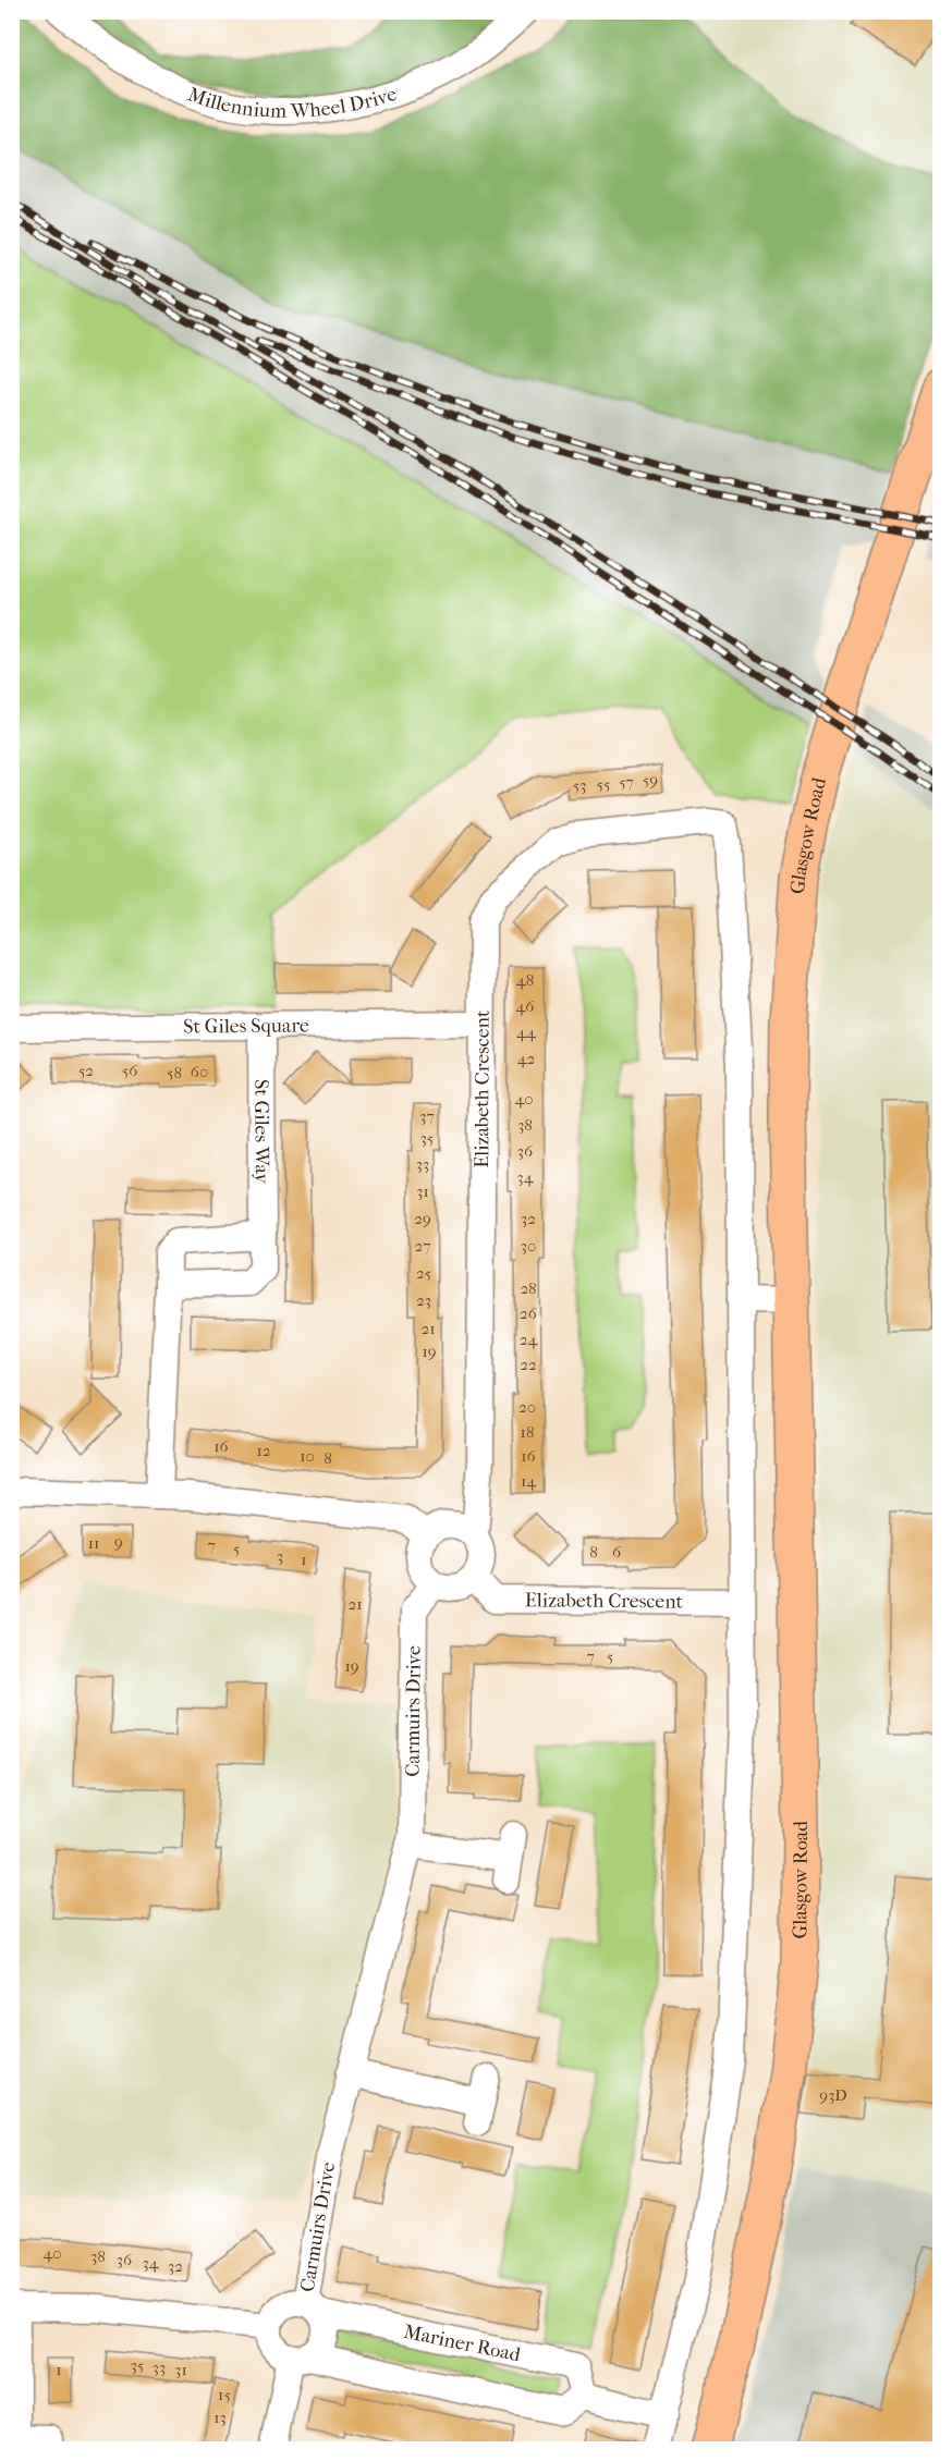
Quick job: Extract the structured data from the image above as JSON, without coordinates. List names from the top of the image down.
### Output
{
  "streets": {
    "main road": ["Glasgow Road"],
    "street": [
      "Millennium Wheel Drive",
      "St Giles Square",
      "Elizabeth Crescent",
      "St Giles Way",
      "Carmuirs Drive",
      "Mariner Road"
    ]
  },
  "crossings": [
    ["St Giles Square", "Elizabeth Crescent"],
    ["St Giles Square", "St Giles Way"],
    ["Elizabeth Crescent", "Carmuirs Drive"],
    ["Carmuirs Drive", "Mariner Road"]
  ],
  "house_numbers": [
    "59",
    "57",
    "55",
    "53",
    "48",
    "46",
    "44",
    "42",
    "52",
    "56",
    "60",
    "58",
    "40",
    "37",
    "38",
    "35",
    "36",
    "33",
    "34",
    "31",
    "29",
    "32",
    "27",
    "30",
    "25",
    "28",
    "23",
    "26",
    "21",
    "24",
    "19",
    "22",
    "20",
    "18",
    "16",
    "12",
    "10",
    "16",
    "8",
    "14",
    "9",
    "11",
    "7",
    "5",
    "8",
    "6",
    "3",
    "1",
    "21",
    "7",
    "5",
    "19",
    "93D",
    "40",
    "38",
    "36",
    "34",
    "32",
    "35",
    "33",
    "1",
    "31",
    "15",
    "13"
  ]
}
